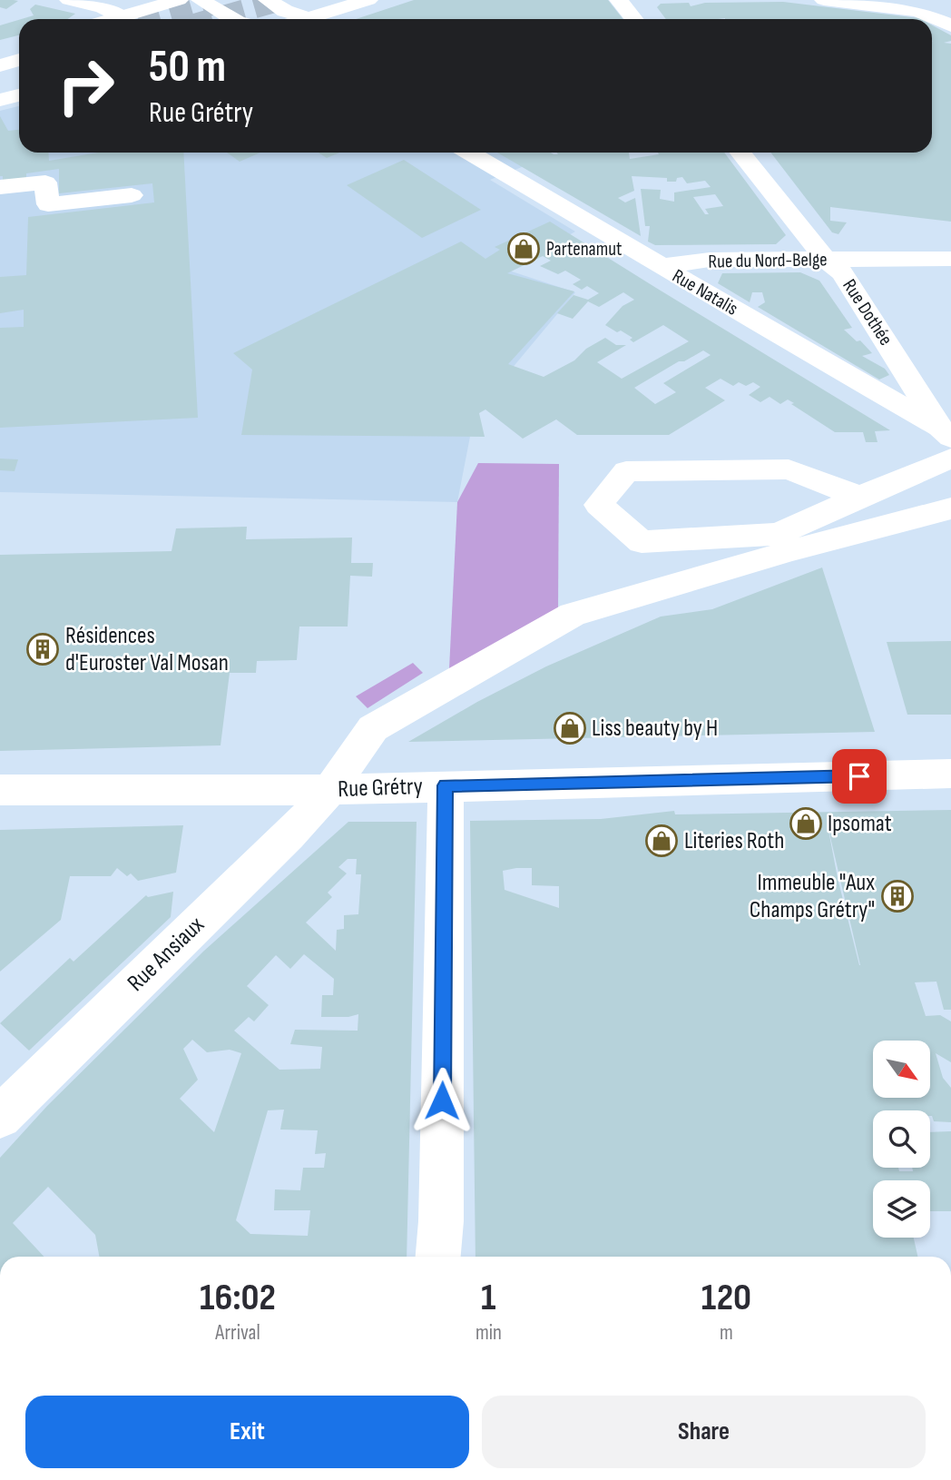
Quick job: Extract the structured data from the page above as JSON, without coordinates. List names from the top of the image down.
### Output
{
  "streets": {
    "street": [
      "Rue du Nord-Belge",
      "Rue Natalis",
      "Rue Dothée",
      "Rue Grétry",
      "Rue Ansiaux"
    ]
  },
  "crossings": [
    ["Rue du Nord-Belge", "Rue Natalis"],
    ["Rue du Nord-Belge", "Rue Dothée"],
    ["Rue Natalis", "Rue Dothée"],
    ["Rue Grétry", "Rue Ansiaux"]
  ],
  "places": {
    "shop": [
      "Partenamut",
      "Liss beauty by H",
      "Ipsomat",
      "Literies Roth"
    ],
    "building": ["Résidences d'Euroster Val Mosan", "Immeuble \"Aux Champs Grétry\""]
  },
  "north": "bottom right",
  "page": {
    "turn": ["50 m", "Rue Grétry"],
    "eta": [
      "16:02",
      "Arrival",
      "1",
      "min",
      "120",
      "m"
    ],
    "buttons": ["Exit", "Share"]
  }
}
